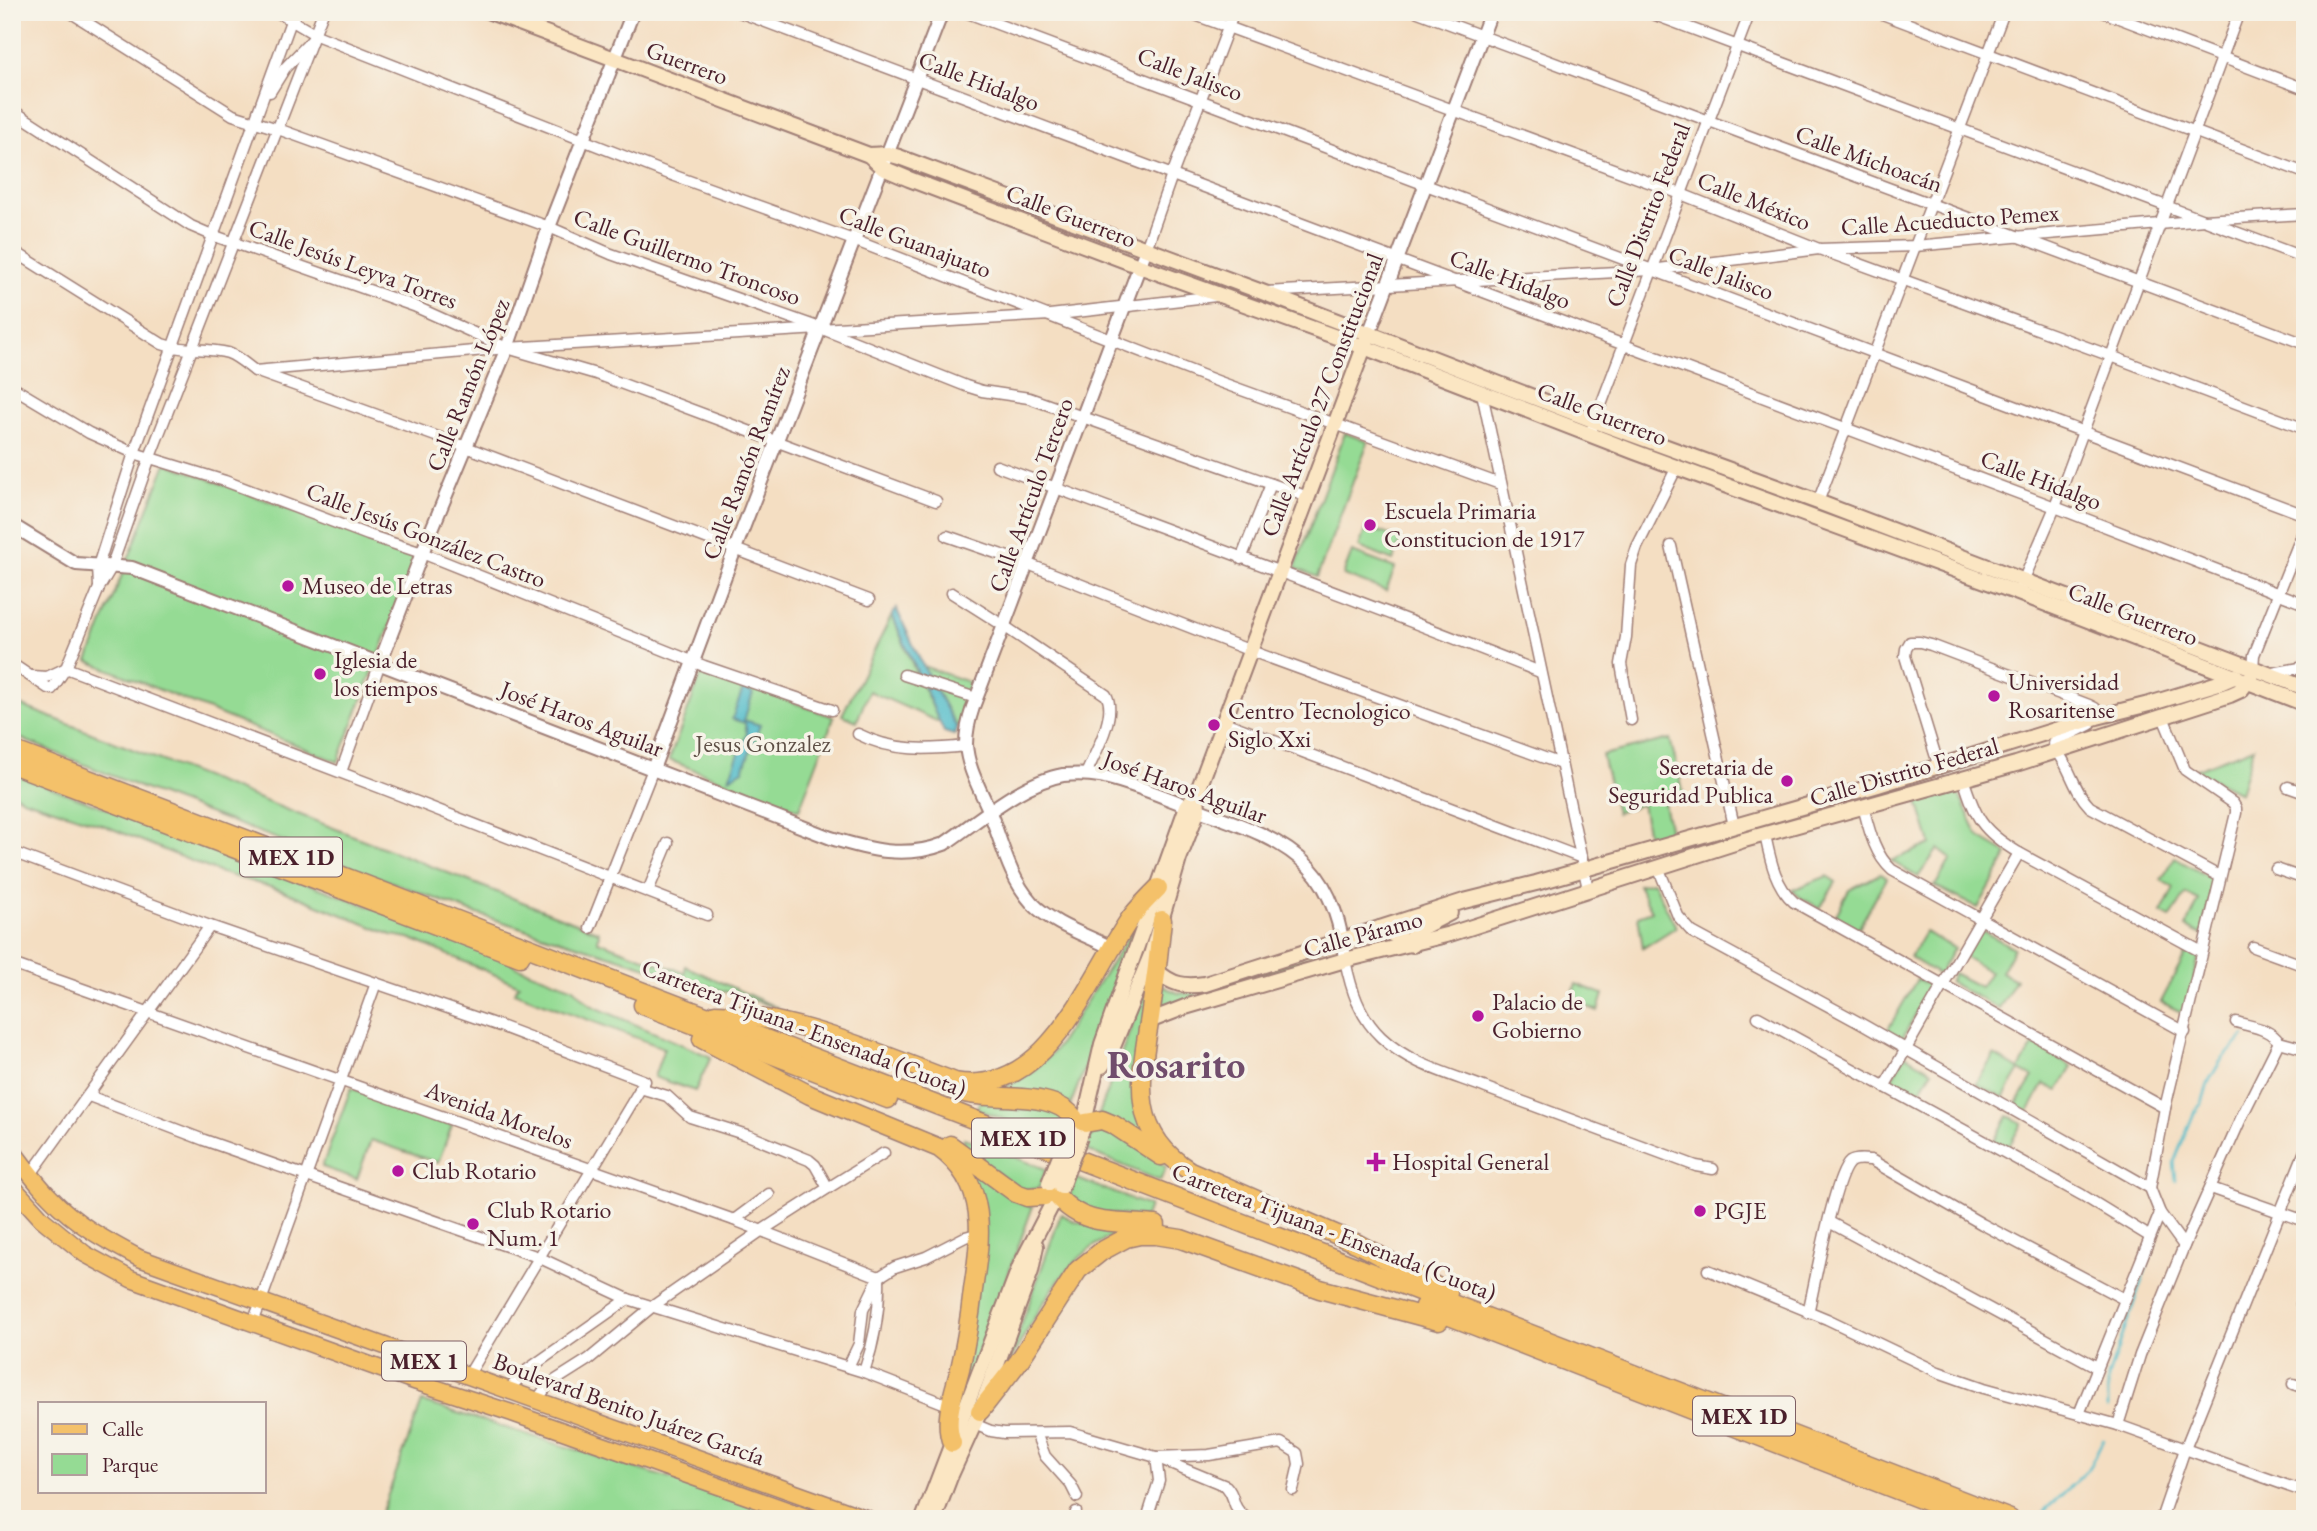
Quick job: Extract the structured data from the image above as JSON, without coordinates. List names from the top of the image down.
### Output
{
  "streets": {
    "highway": ["MEX 1D", "Carretera Tijuana - Ensenada (Cuota)"],
    "main road": [
      "Guerrero",
      "Calle Distrito Federal",
      "Calle Guerrero",
      "Calle Artículo 27 Constitucional",
      "Calle Páramo",
      "MEX 1",
      "Boulevard Benito Juárez García"
    ],
    "street": [
      "Calle Jalisco",
      "Calle Hidalgo",
      "Calle Michoacán",
      "Calle México",
      "Calle Acueducto Pemex",
      "Calle Guanajuato",
      "Calle Guillermo Troncoso",
      "Calle Jesús Leyva Torres",
      "Calle Ramón López",
      "Calle Ramón Ramírez",
      "Calle Artículo Tercero",
      "Calle Jesús González Castro",
      "José Haros Aguilar",
      "Avenida Morelos"
    ]
  },
  "crossings": [
    ["Guerrero", "Calle Guerrero"],
    ["Guerrero", "Calle Ramón López"],
    ["Guerrero", "Calle Ramón Ramírez"],
    ["Calle Jalisco", "Calle Distrito Federal"],
    ["Calle Jalisco", "Calle Acueducto Pemex"],
    ["Calle Jalisco", "Calle Artículo 27 Constitucional"],
    ["Calle Jalisco", "Calle Artículo Tercero"],
    ["Calle Hidalgo", "Calle Distrito Federal"],
    ["Calle Hidalgo", "Calle Acueducto Pemex"],
    ["Calle Hidalgo", "Calle Artículo 27 Constitucional"],
    ["Calle Hidalgo", "Calle Ramón Ramírez"],
    ["Calle Hidalgo", "Calle Artículo Tercero"],
    ["Calle Michoacán", "Calle Distrito Federal"],
    ["Calle Michoacán", "Calle Acueducto Pemex"],
    ["Calle Michoacán", "Calle Artículo 27 Constitucional"],
    ["Calle México", "Calle Distrito Federal"],
    ["Calle México", "Calle Acueducto Pemex"],
    ["Calle México", "Calle Artículo 27 Constitucional"],
    ["Calle México", "Calle Artículo Tercero"],
    ["Calle Distrito Federal", "Calle Guerrero"],
    ["Calle Distrito Federal", "Calle Acueducto Pemex"],
    ["Calle Distrito Federal", "Calle Páramo"],
    ["Calle Guerrero", "Calle Acueducto Pemex"],
    ["Calle Guerrero", "Calle Artículo 27 Constitucional"],
    ["Calle Guerrero", "Calle Ramón Ramírez"],
    ["Calle Guerrero", "Calle Artículo Tercero"],
    ["Calle Acueducto Pemex", "Calle Artículo 27 Constitucional"],
    ["Calle Guanajuato", "Calle Ramón López"],
    ["Calle Guanajuato", "Calle Artículo 27 Constitucional"],
    ["Calle Guanajuato", "Calle Ramón Ramírez"],
    ["Calle Guanajuato", "Calle Artículo Tercero"],
    ["Calle Guillermo Troncoso", "Calle Ramón López"],
    ["Calle Guillermo Troncoso", "Calle Artículo 27 Constitucional"],
    ["Calle Guillermo Troncoso", "Calle Ramón Ramírez"],
    ["Calle Guillermo Troncoso", "Calle Artículo Tercero"],
    ["Calle Jesús Leyva Torres", "Calle Ramón López"],
    ["Calle Jesús Leyva Torres", "Calle Ramón Ramírez"],
    ["Calle Ramón López", "Calle Jesús González Castro"],
    ["Calle Ramón López", "José Haros Aguilar"],
    ["Calle Artículo 27 Constitucional", "José Haros Aguilar"],
    ["Calle Ramón Ramírez", "Calle Jesús González Castro"],
    ["Calle Ramón Ramírez", "José Haros Aguilar"],
    ["Calle Artículo Tercero", "José Haros Aguilar"],
    ["José Haros Aguilar", "Calle Páramo"]
  ],
  "districts": ["Rosarito"],
  "parks": ["Jesus Gonzalez"],
  "places": {
    "other": [
      "Escuela Primaria Constitucion de 1917",
      "Museo de Letras",
      "Iglesia de los tiempos",
      "Universidad Rosaritense",
      "Centro Tecnologico Siglo Xxi",
      "Secretaria de Seguridad Publica",
      "Palacio de Gobierno",
      "Club Rotario",
      "PGJE",
      "Club Rotario Num. 1"
    ],
    "health": ["Hospital General"]
  },
  "legend": ["Calle", "Parque"]
}
